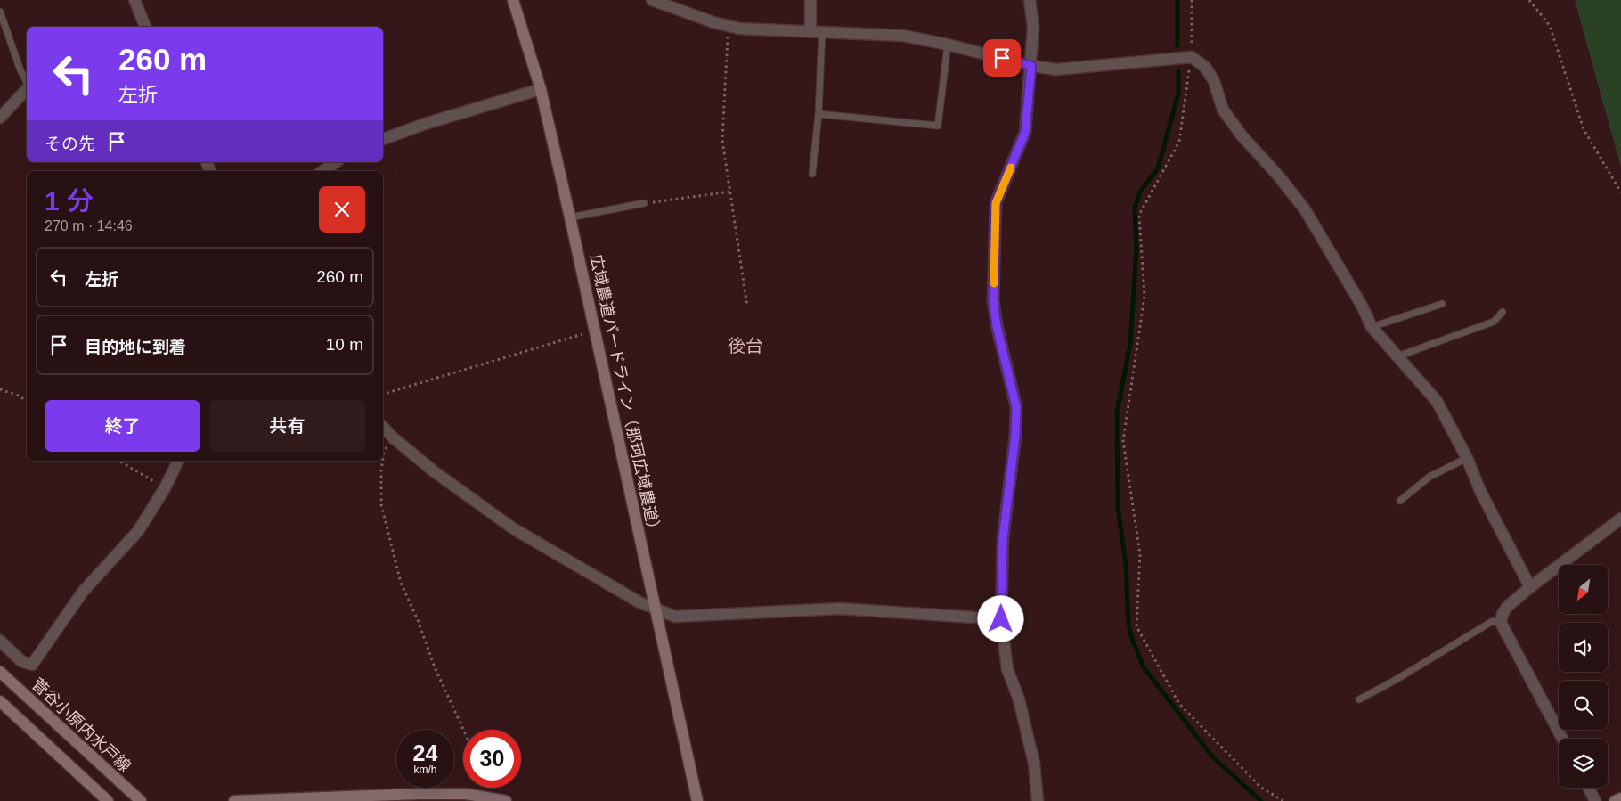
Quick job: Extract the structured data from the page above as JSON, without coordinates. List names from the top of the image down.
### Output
{
  "streets": {
    "street": ["広域農道バードライン（那珂広域農道）", "菅谷小原内水戸線"]
  },
  "districts": ["後台"],
  "north": "bottom left",
  "page": {
    "turn": ["260 m", "左折"],
    "then": "その先",
    "heading": ["1 分", "270 m · 14:46"],
    "list": [
      {
        "name": "左折",
        "value": "260 m"
      },
      {
        "name": "目的地に到着",
        "value": "10 m"
      }
    ],
    "buttons": ["終了", "共有"],
    "speed": "24 km/h",
    "limit": "30"
  }
}
